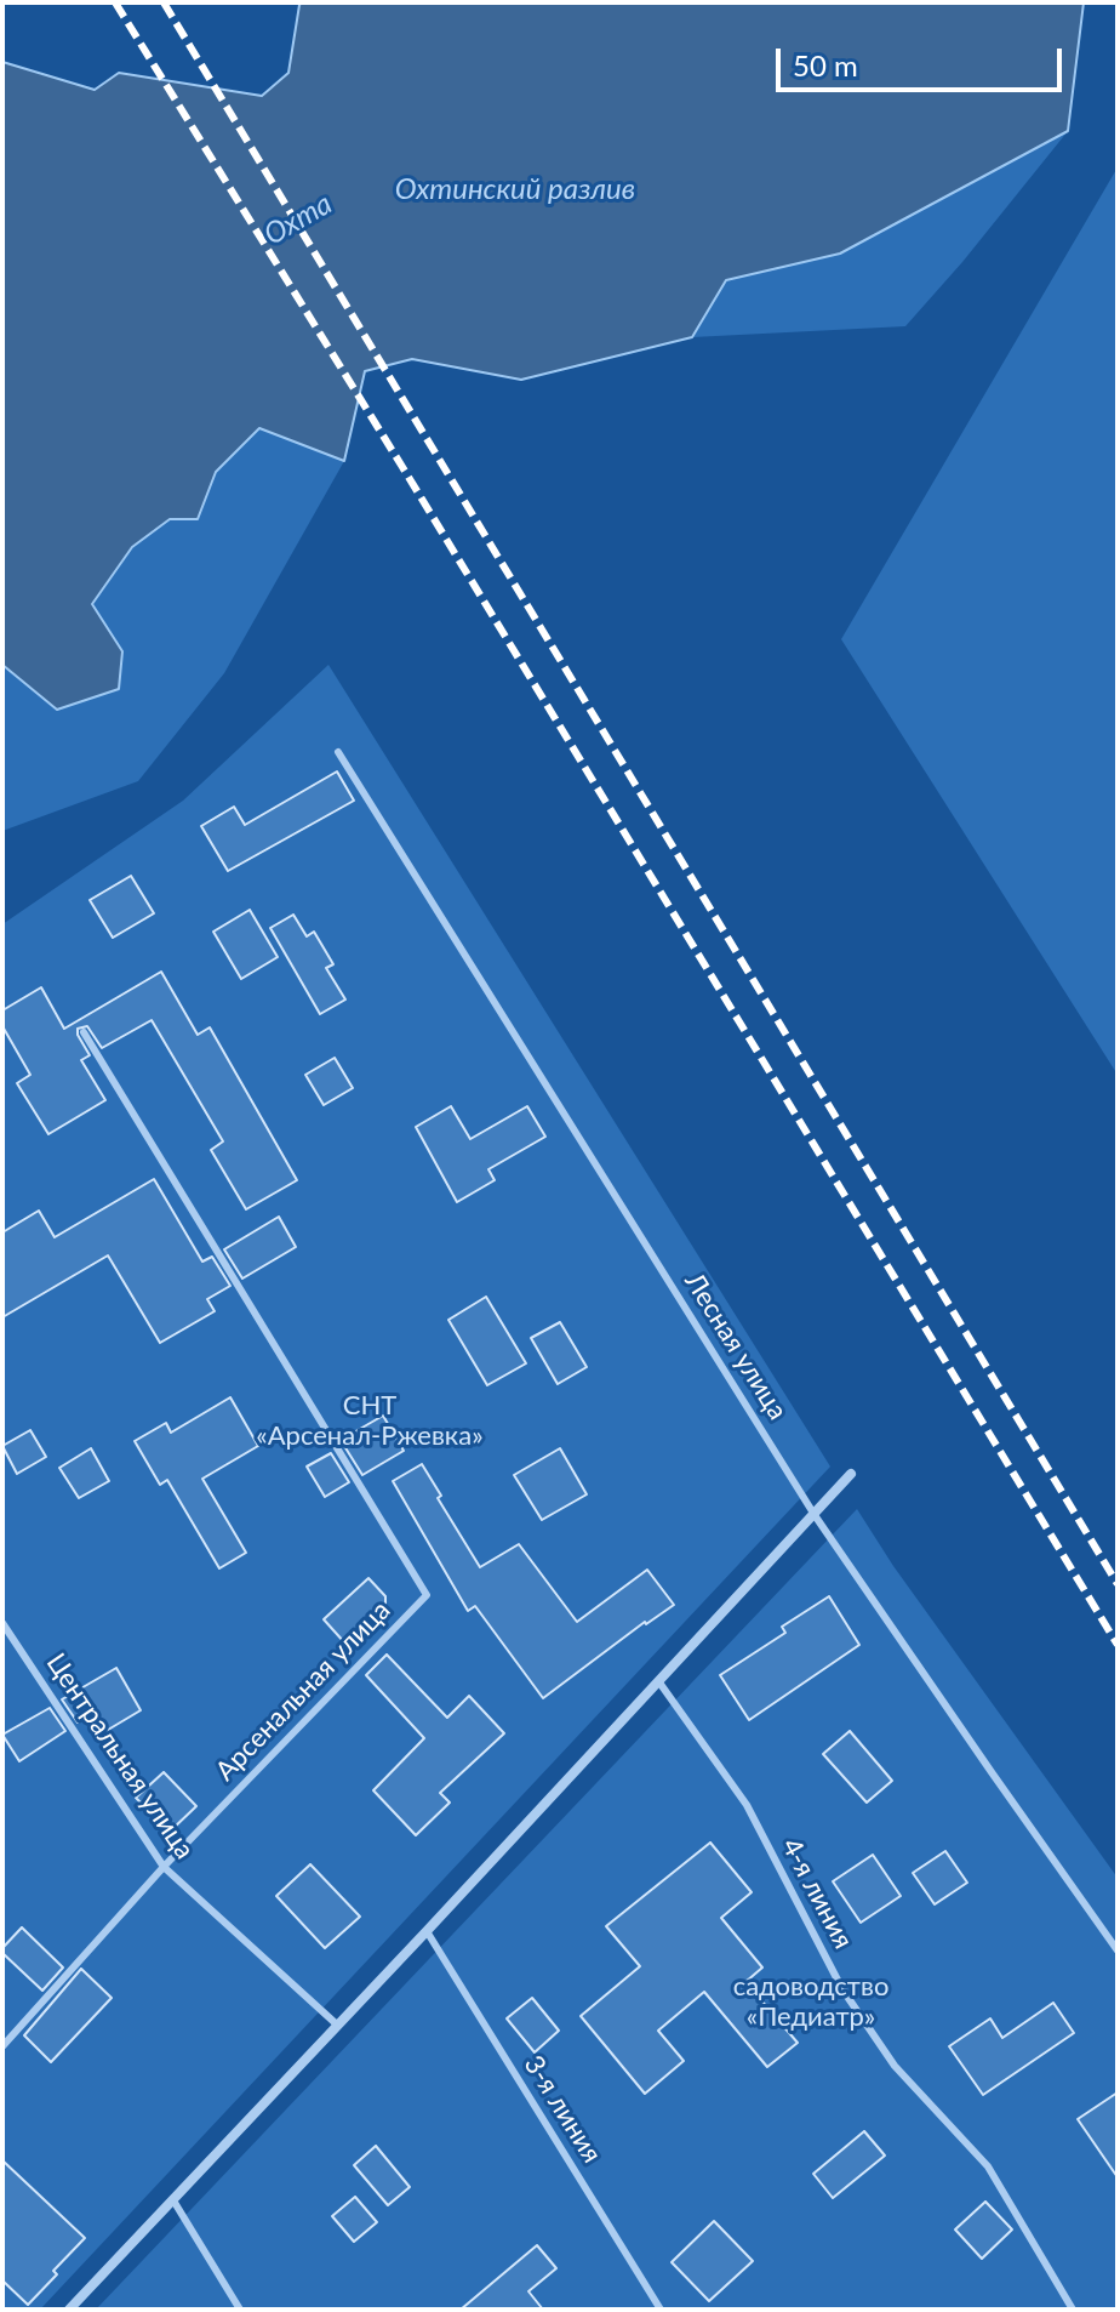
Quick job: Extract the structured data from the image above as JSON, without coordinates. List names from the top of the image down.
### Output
{
  "streets": {
    "lane": [
      "Лесная улица",
      "Арсенальная улица",
      "Центральная улица",
      "4-я линия",
      "3-я линия"
    ]
  },
  "crossings": [
    ["Арсенальная улица", "Центральная улица"]
  ],
  "water": ["Охтинский разлив", "Охта"],
  "parks": ["СНТ «Арсенал-Ржевка»", "садоводство «Педиатр»"],
  "scale_bar": "50 m"
}
